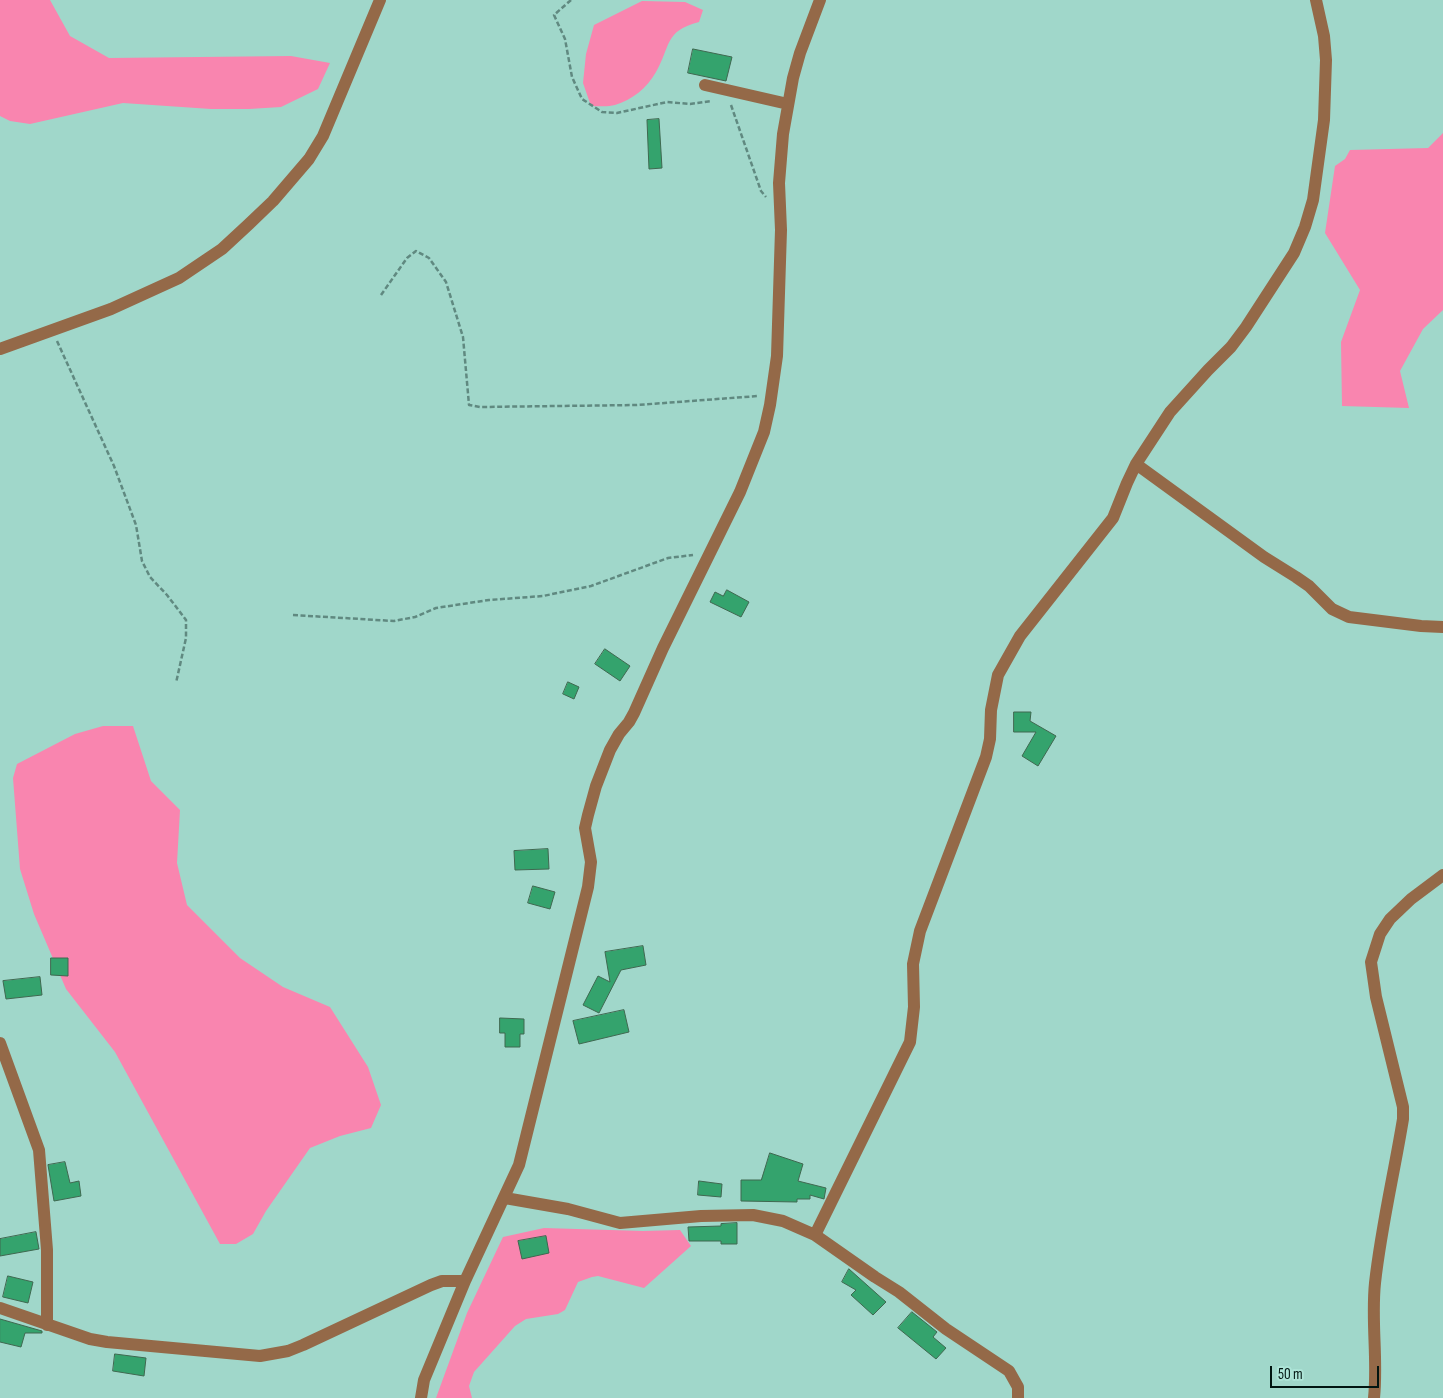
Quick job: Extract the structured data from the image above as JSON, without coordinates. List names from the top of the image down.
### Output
{
  "scale_bar": "50 m"
}
